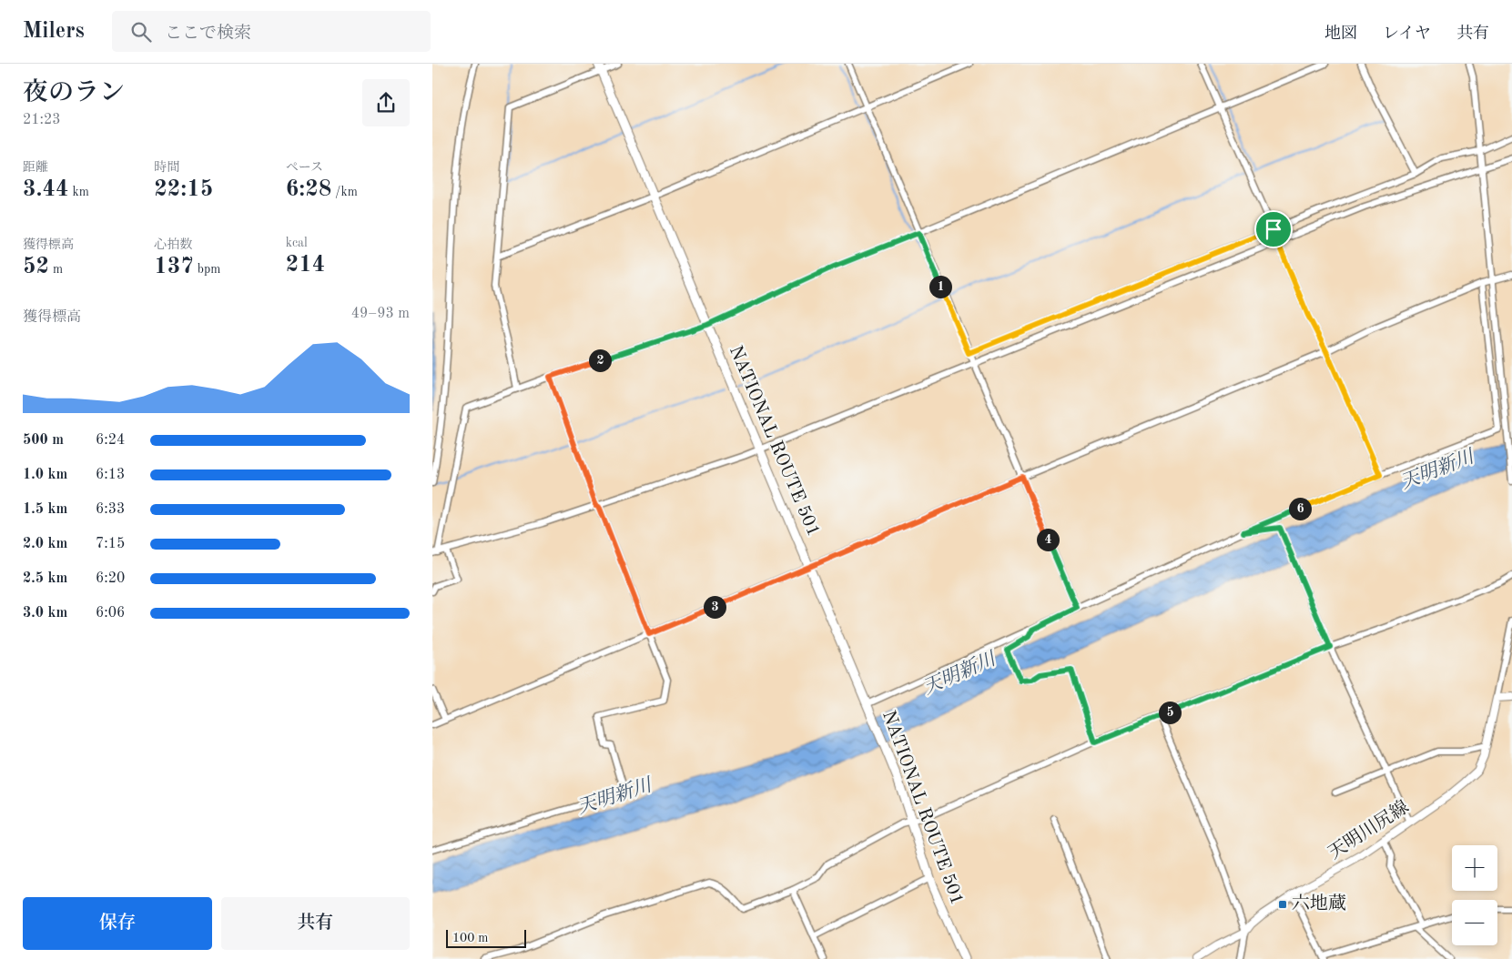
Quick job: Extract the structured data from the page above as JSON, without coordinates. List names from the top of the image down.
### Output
{
  "streets": {
    "highway": ["NATIONAL ROUTE 501"],
    "main road": ["天明川尻線"]
  },
  "water": ["天明新川"],
  "places": {
    "transit": ["六地蔵"]
  },
  "scale_bar": "100 m",
  "page": {
    "header": "Milers",
    "search": "ここで検索",
    "nav": ["地図", "レイヤ", "共有"],
    "heading": ["夜のラン", "21:23"],
    "stats": [
      ["距離", "3.44 km"],
      ["時間", "22:15"],
      ["ペース", "6:28 /km"],
      ["獲得標高", "52 m"],
      ["心拍数", "137 bpm"],
      ["kcal", "214"]
    ],
    "pins": [
      "1",
      "2",
      "6",
      "4",
      "3",
      "5"
    ],
    "chart": ["獲得標高", "49–93 m"],
    "list": [
      {
        "name": "500 m",
        "note": "6:24"
      },
      {
        "name": "1.0 km",
        "note": "6:13"
      },
      {
        "name": "1.5 km",
        "note": "6:33"
      },
      {
        "name": "2.0 km",
        "note": "7:15"
      },
      {
        "name": "2.5 km",
        "note": "6:20"
      },
      {
        "name": "3.0 km",
        "note": "6:06"
      }
    ],
    "map_buttons": ["+", "−"],
    "buttons": ["保存", "共有"],
    "scale": "100 m"
  }
}
